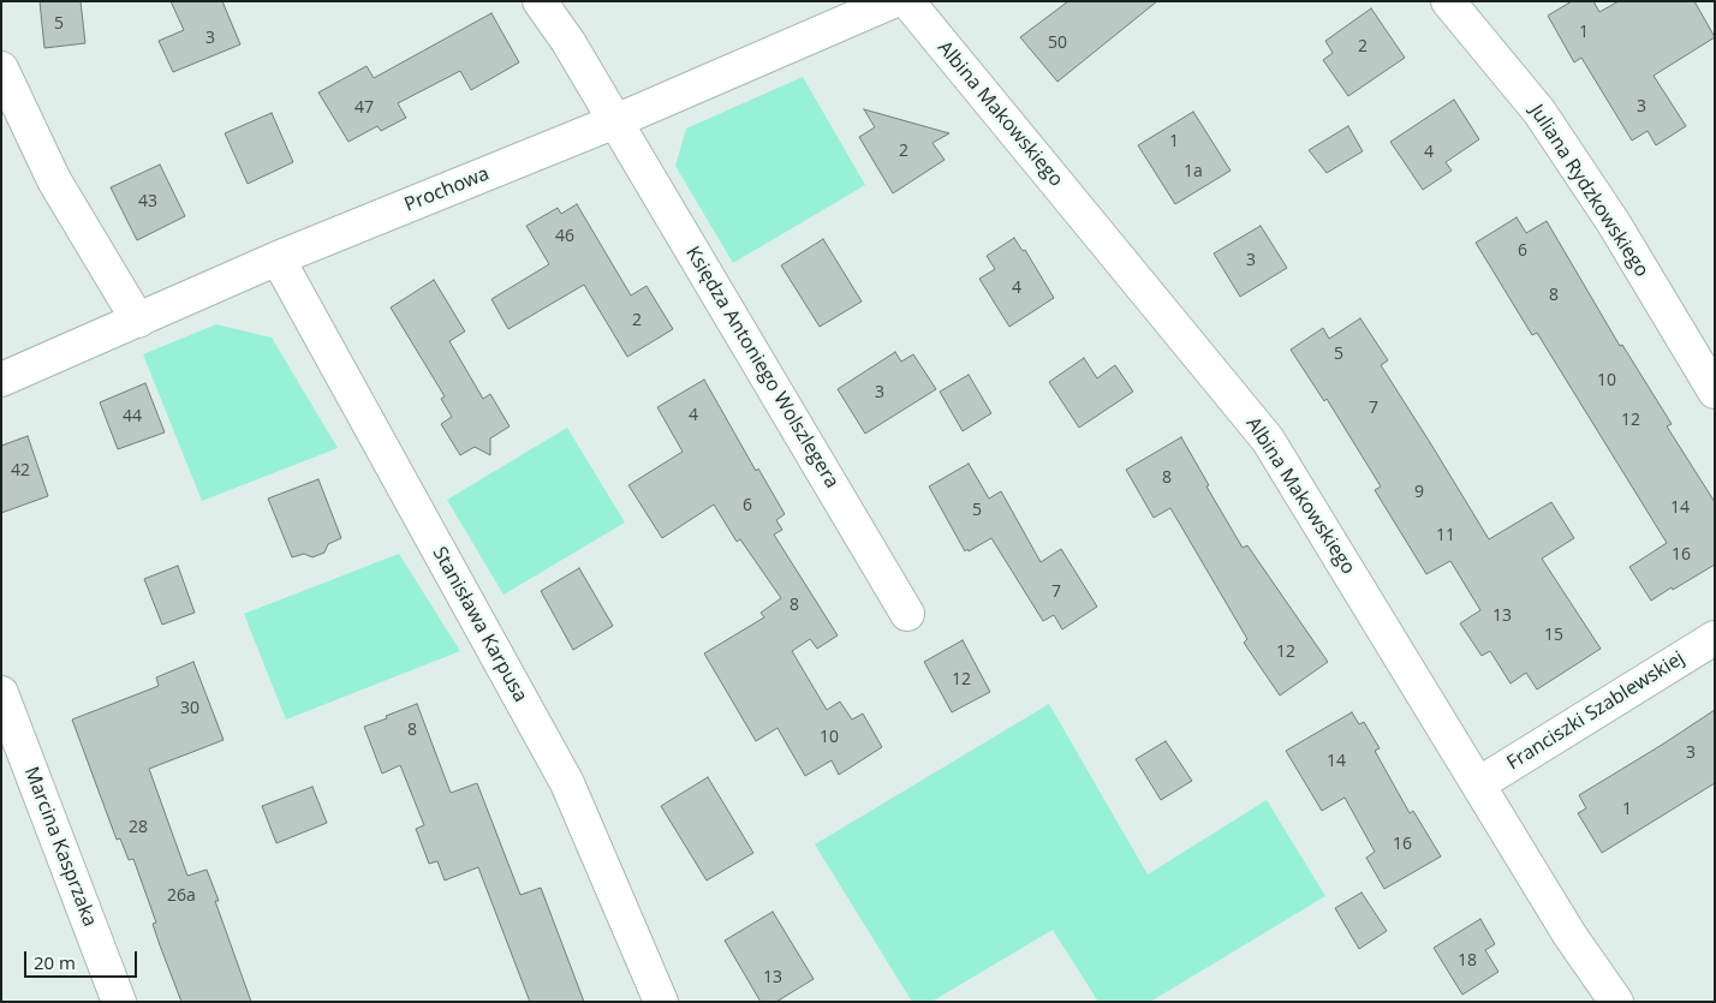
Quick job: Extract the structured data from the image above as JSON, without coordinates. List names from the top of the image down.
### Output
{
  "streets": {
    "street": [
      "Albina Makowskiego",
      "Prochowa",
      "Juliana Rydzkowskiego",
      "Księdza Antoniego Wolszlegera",
      "Stanisława Karpusa",
      "Franciszki Szablewskiej",
      "Marcina Kasprzaka"
    ]
  },
  "crossings": [
    ["Albina Makowskiego", "Franciszki Szablewskiej"],
    ["Prochowa", "Księdza Antoniego Wolszlegera"],
    ["Prochowa", "Stanisława Karpusa"]
  ],
  "house_numbers": [
    "5",
    "1",
    "3",
    "50",
    "2",
    "3",
    "47",
    "1",
    "2",
    "4",
    "1a",
    "43",
    "46",
    "6",
    "3",
    "4",
    "8",
    "2",
    "5",
    "10",
    "3",
    "7",
    "4",
    "44",
    "12",
    "42",
    "8",
    "9",
    "6",
    "14",
    "5",
    "11",
    "16",
    "7",
    "8",
    "13",
    "15",
    "12",
    "12",
    "30",
    "8",
    "10",
    "3",
    "14",
    "1",
    "28",
    "16",
    "26a",
    "18",
    "13"
  ],
  "scale_bar": "20 m"
}
